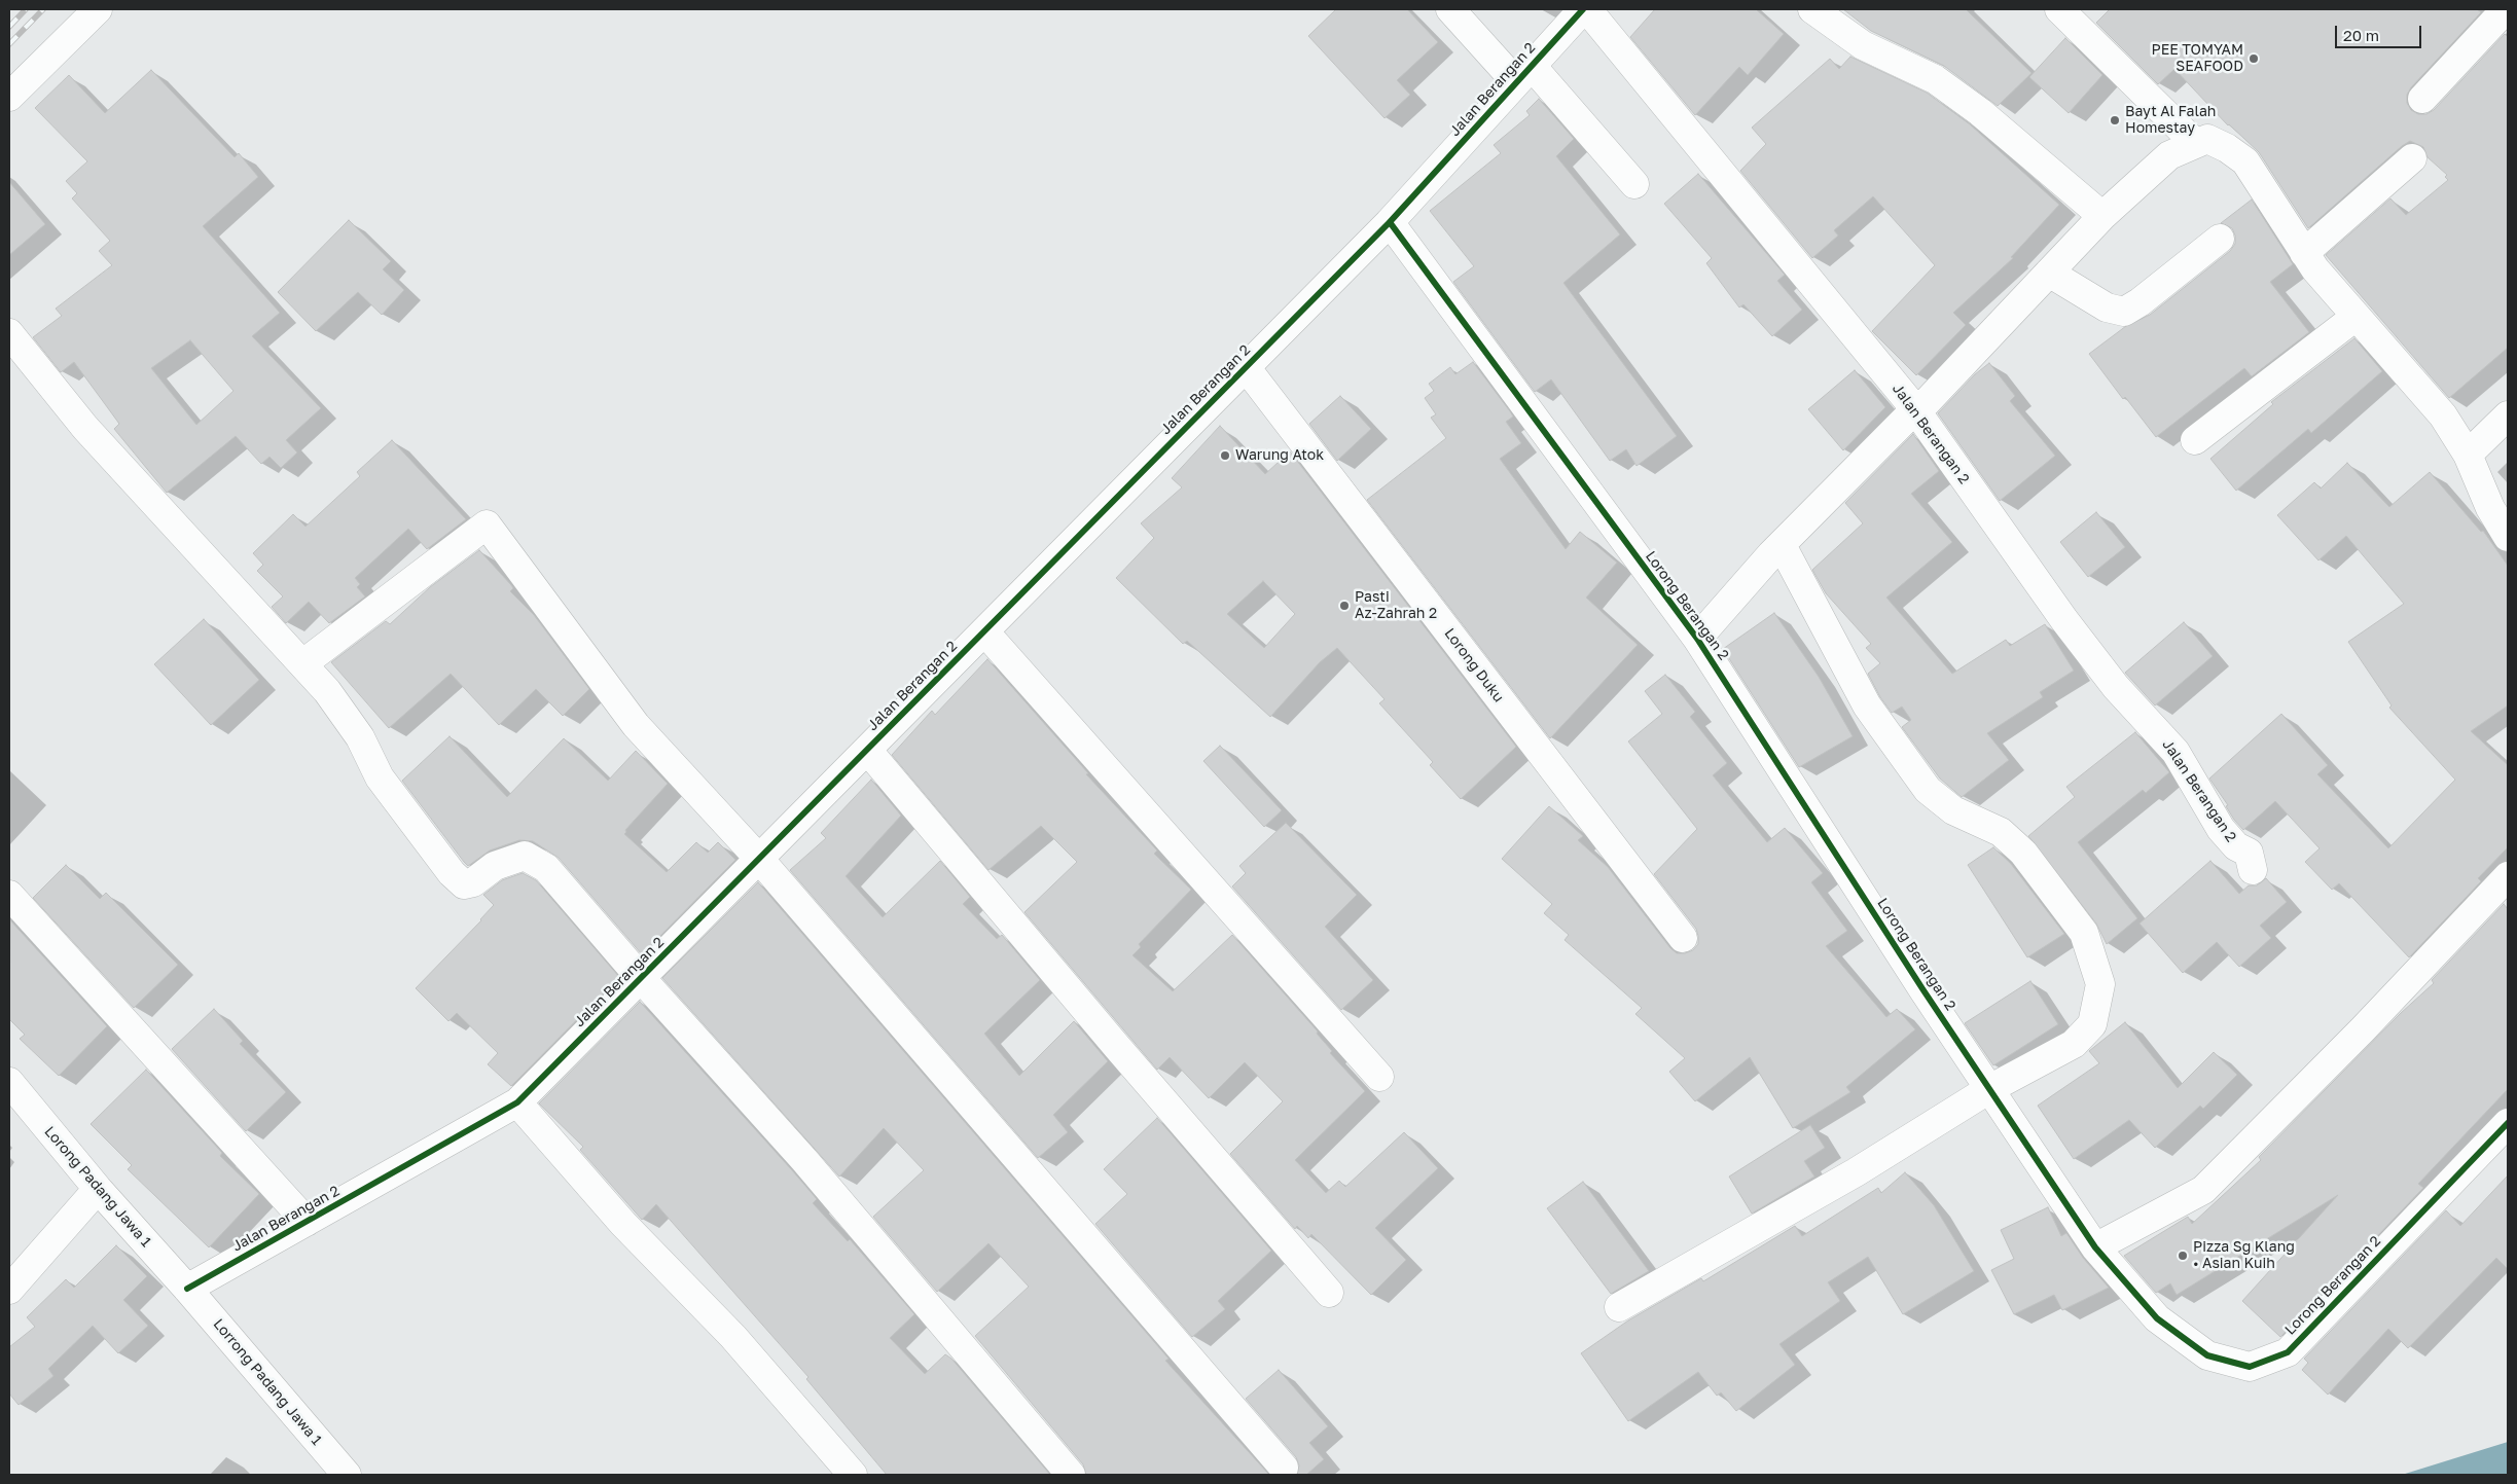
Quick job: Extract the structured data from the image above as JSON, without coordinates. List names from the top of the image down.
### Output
{
  "streets": {
    "street": [
      "Jalan Berangan 2",
      "Lorong Berangan 2",
      "Lorong Duku",
      "Lorong Padang Jawa 1",
      "Lorrong Padang Jawa 1"
    ]
  },
  "crossings": [
    ["Jalan Berangan 2", "Lorong Berangan 2"],
    ["Jalan Berangan 2", "Lorong Duku"],
    ["Jalan Berangan 2", "Lorong Padang Jawa 1"],
    ["Jalan Berangan 2", "Lorrong Padang Jawa 1"],
    ["Lorong Padang Jawa 1", "Lorrong Padang Jawa 1"]
  ],
  "places": [
    "PEE TOMYAM SEAFOOD",
    "Bayt Al Falah Homestay",
    "Warung Atok",
    "Pasti Az-Zahrah 2",
    "Pizza Sg Klang • Asian Kuih"
  ],
  "scale_bar": "20 m"
}
